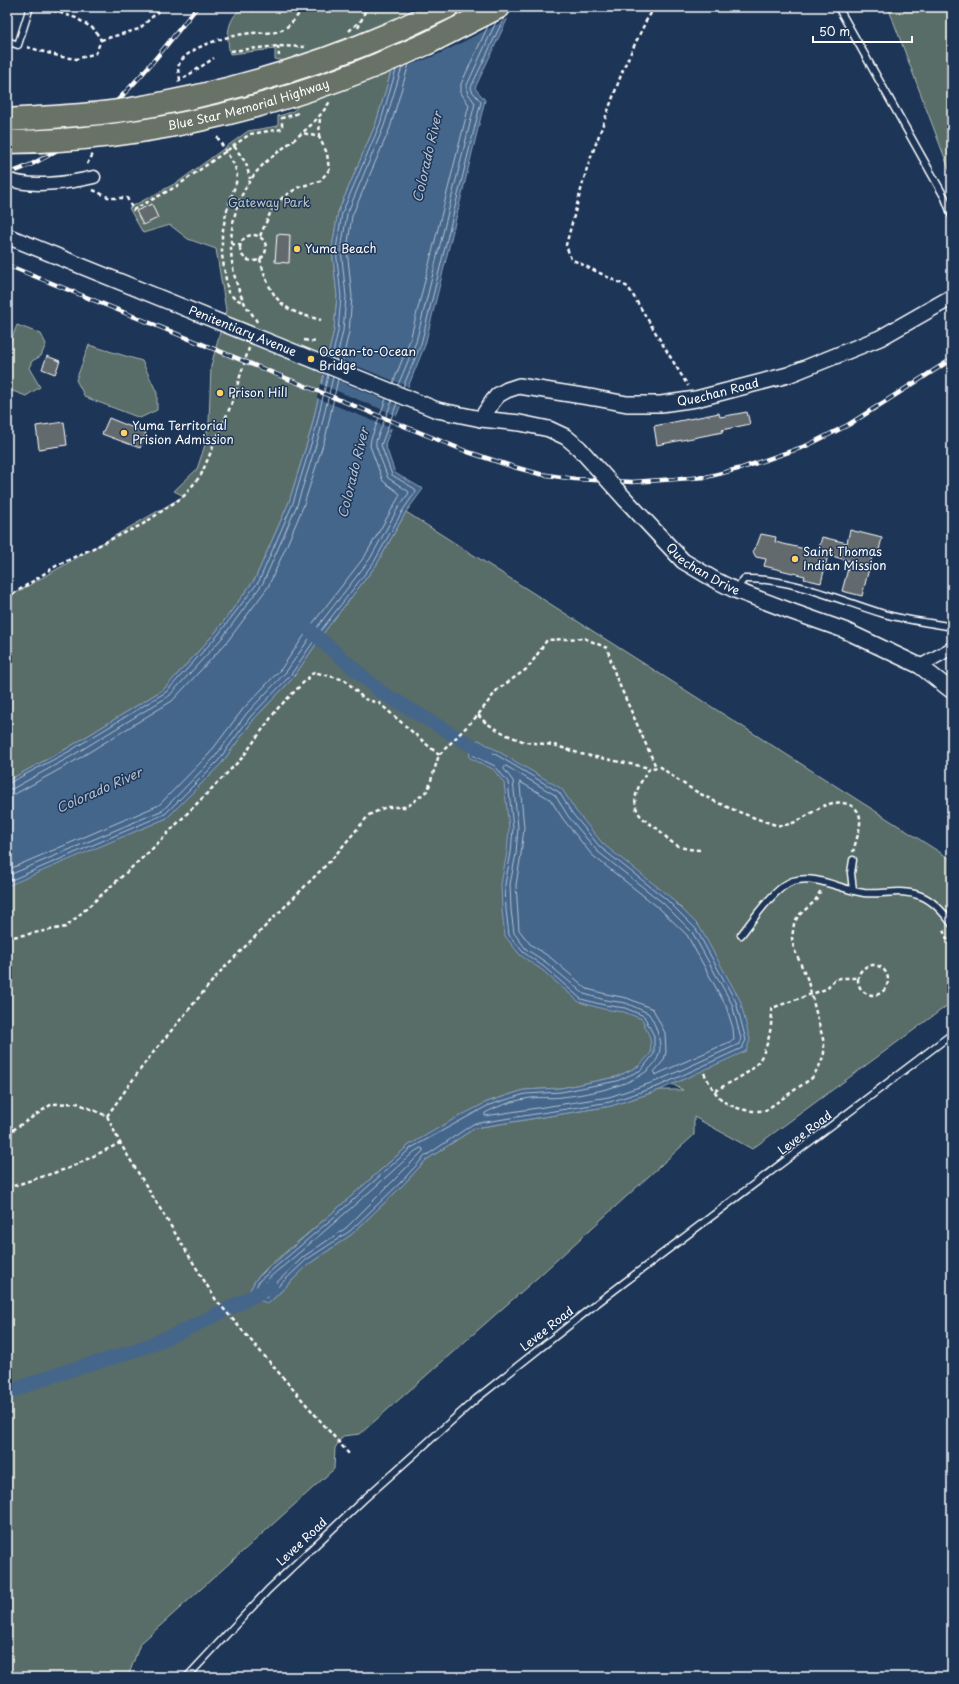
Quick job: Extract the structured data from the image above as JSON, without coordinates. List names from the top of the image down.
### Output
{
  "streets": {
    "highway": ["Blue Star Memorial Highway"],
    "street": ["Penitentiary Avenue", "Quechan Road", "Quechan Drive"],
    "lane": ["Levee Road"]
  },
  "crossings": [
    ["Penitentiary Avenue", "Quechan Road"],
    ["Penitentiary Avenue", "Quechan Drive"],
    ["Quechan Road", "Quechan Drive"]
  ],
  "water": ["Colorado River"],
  "parks": ["Gateway Park"],
  "places": [
    "Yuma Beach",
    "Ocean-to-Ocean Bridge",
    "Prison Hill",
    "Yuma Territorial Prision Admission",
    "Saint Thomas Indian Mission"
  ],
  "scale_bar": "50 m"
}
